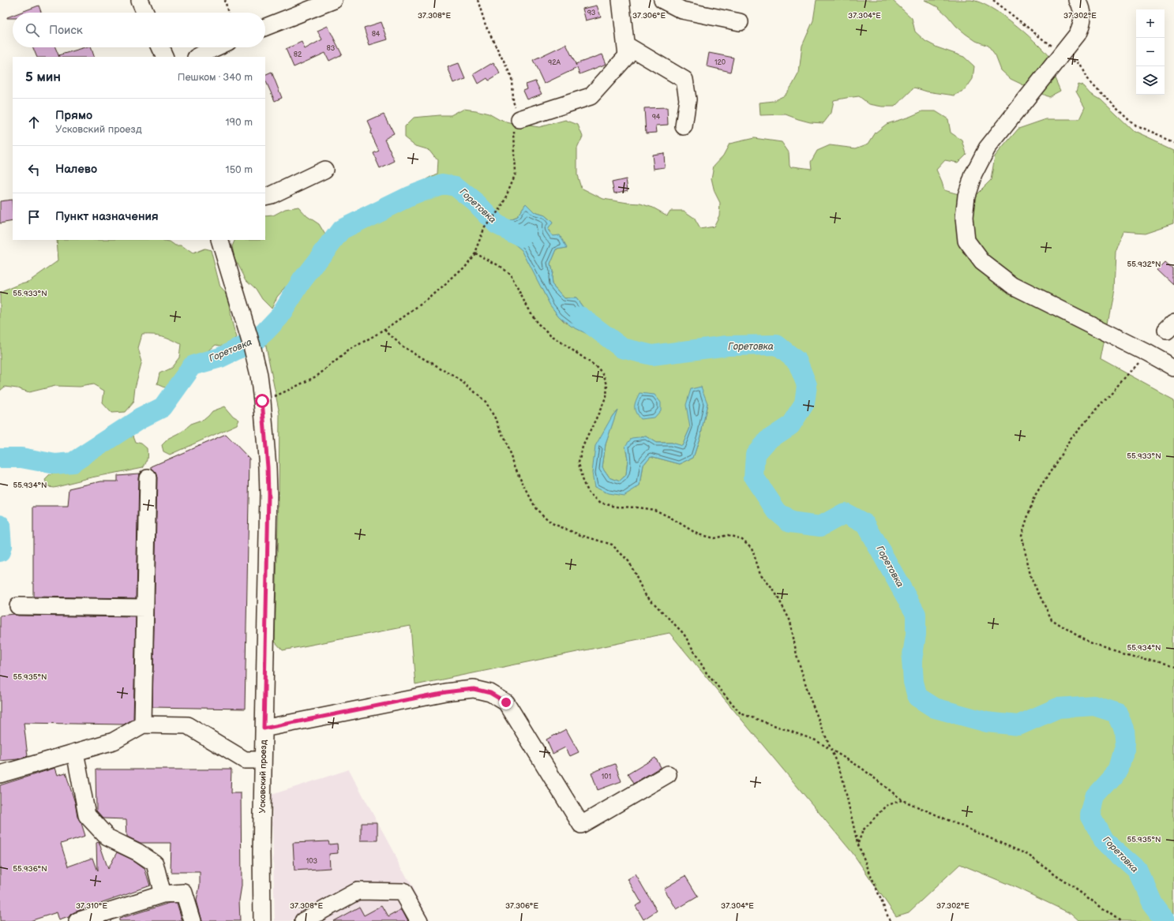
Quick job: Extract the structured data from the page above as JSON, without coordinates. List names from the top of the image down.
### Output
{
  "streets": {
    "street": ["Усковский проезд"]
  },
  "water": ["Горетовка"],
  "house_numbers": [
    "93",
    "84",
    "83",
    "82",
    "92А",
    "120",
    "94",
    "101",
    "103"
  ],
  "page": {
    "map_buttons": ["+", "−"],
    "search": "Поиск",
    "heading": ["5 мин", "Пешком · 340 m"],
    "list": [
      ["Прямо", "Усковский проезд", "190 m"],
      ["Налево", "150 m"],
      "Пункт назначения"
    ]
  },
  "coordinates": [
    "37.308°E",
    "37.306°E",
    "37.304°E",
    "37.302°E",
    "55.932°N",
    "55.933°N",
    "55.934°N",
    "55.935°N",
    "55.936°N",
    "37.310°E"
  ]
}
